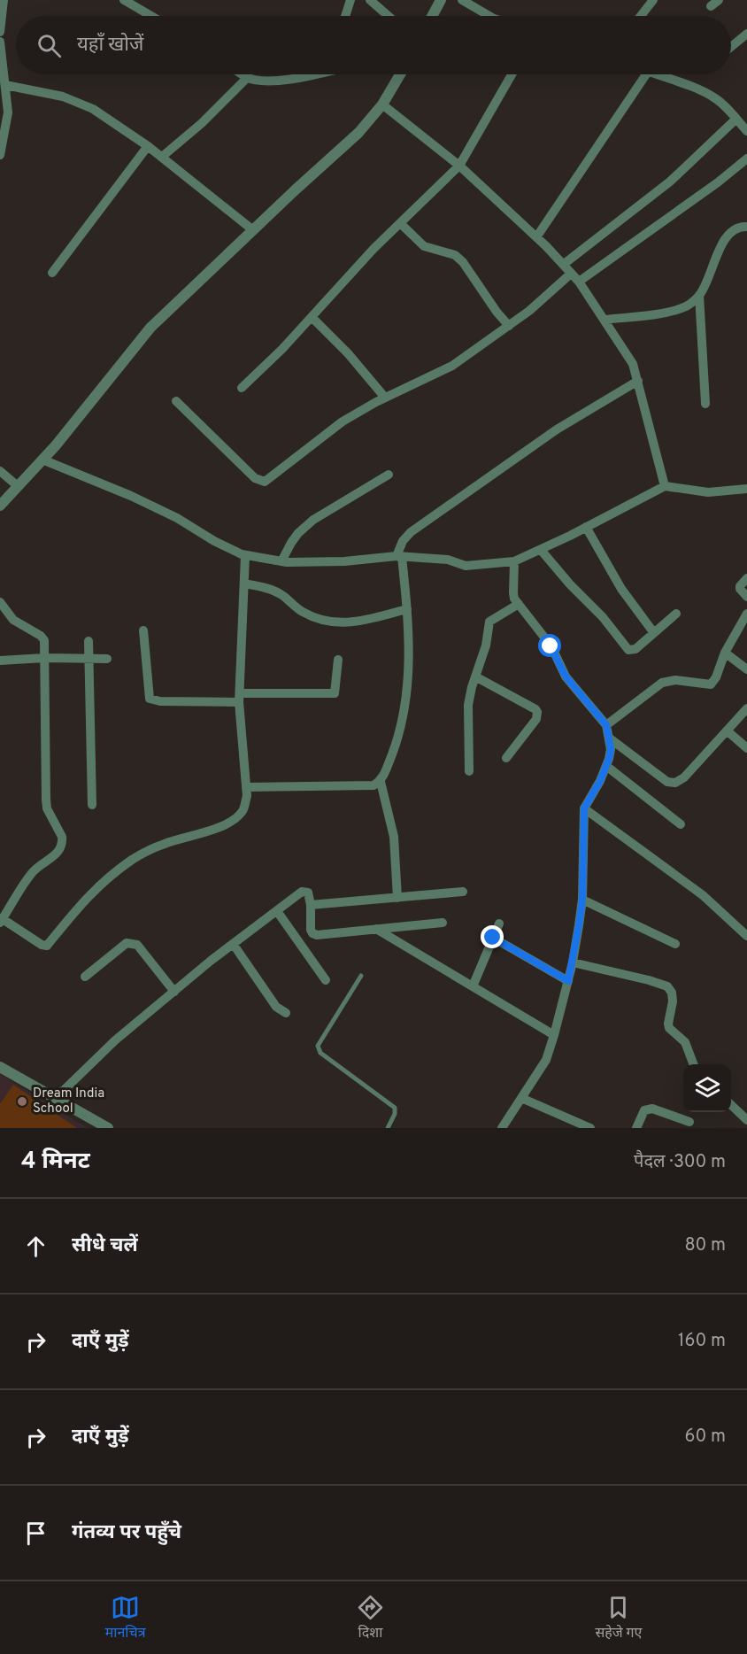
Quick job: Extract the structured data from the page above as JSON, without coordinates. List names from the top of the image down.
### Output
{
  "places": ["Dream India School"],
  "page": {
    "search": "यहाँ खोजें",
    "heading": ["4 मिनट", "पैदल · 300 m"],
    "list": [
      ["सीधे चलें", "80 m"],
      ["दाएँ मुड़ें", "160 m"],
      ["दाएँ मुड़ें", "60 m"],
      "गंतव्य पर पहुँचे"
    ],
    "nav": ["मानचित्र", "दिशा", "सहेजे गए"]
  }
}
